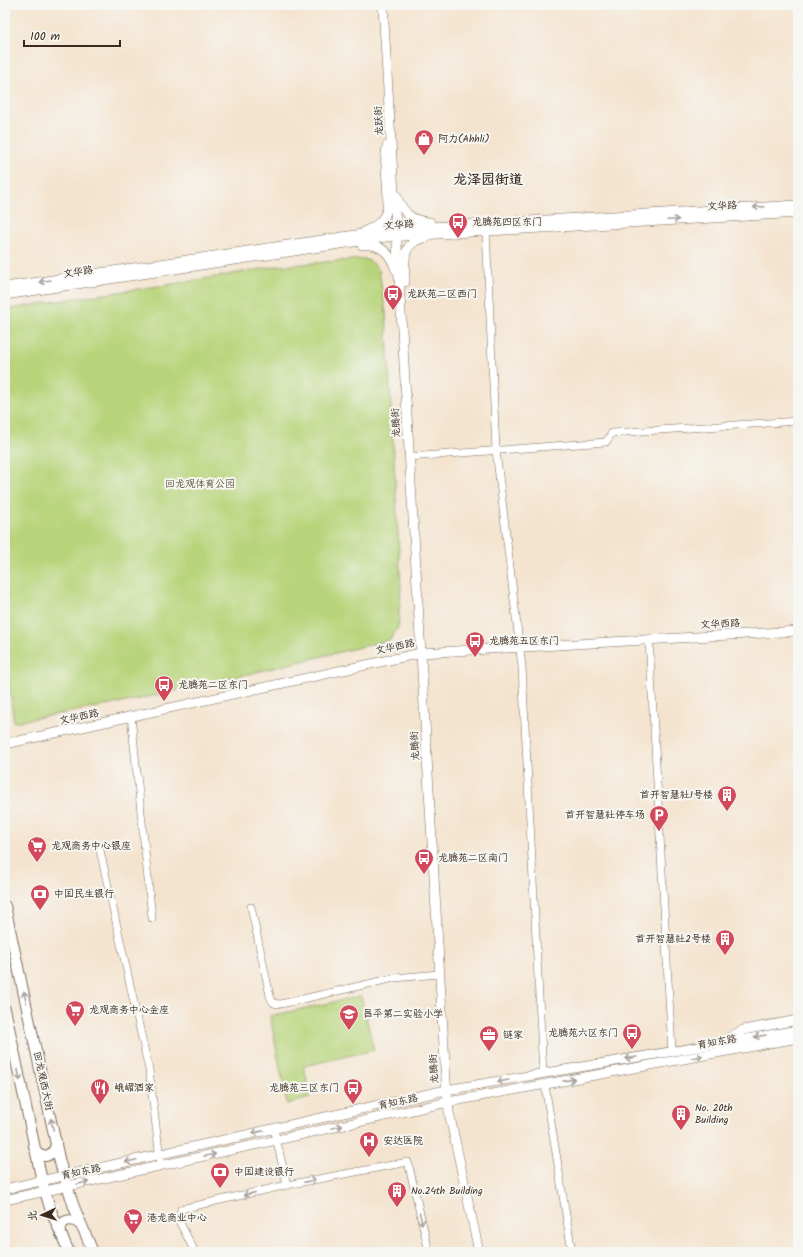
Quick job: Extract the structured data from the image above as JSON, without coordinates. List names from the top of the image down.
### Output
{
  "streets": {
    "main road": ["回龙观西大街"],
    "street": [
      "龙跃街",
      "文华路",
      "龙腾街",
      "文华西路",
      "育知东路"
    ]
  },
  "crossings": [
    ["龙跃街", "文华路"],
    ["龙跃街", "龙腾街"],
    ["文华路", "龙腾街"],
    ["龙腾街", "文华西路"],
    ["龙腾街", "育知东路"],
    ["育知东路", "回龙观西大街"]
  ],
  "districts": ["龙泽园街道"],
  "parks": ["回龙观体育公园"],
  "places": {
    "shop": ["阿力(Ahhli)"],
    "bus stop": [
      "龙腾苑四区东门",
      "龙跃苑二区西门",
      "龙腾苑五区东门",
      "龙腾苑二区东门",
      "龙腾苑二区南门",
      "龙腾苑六区东门",
      "龙腾苑三区东门"
    ],
    "building": [
      "首开智慧社1号楼",
      "首开智慧社2号楼",
      "No. 20th Building",
      "No.24th Building"
    ],
    "parking": ["首开智慧社停车场"],
    "supermarket": ["龙观商务中心银座", "龙观商务中心金座", "港龙商业中心"],
    "bank": ["中国民生银行", "中国建设银行"],
    "school or university": ["昌平第二实验小学"],
    "office": ["链家"],
    "restaurant": ["峨嵋酒家"],
    "hospital": ["安达医院"]
  },
  "scale_bar": "100 m",
  "north": "left"
}
